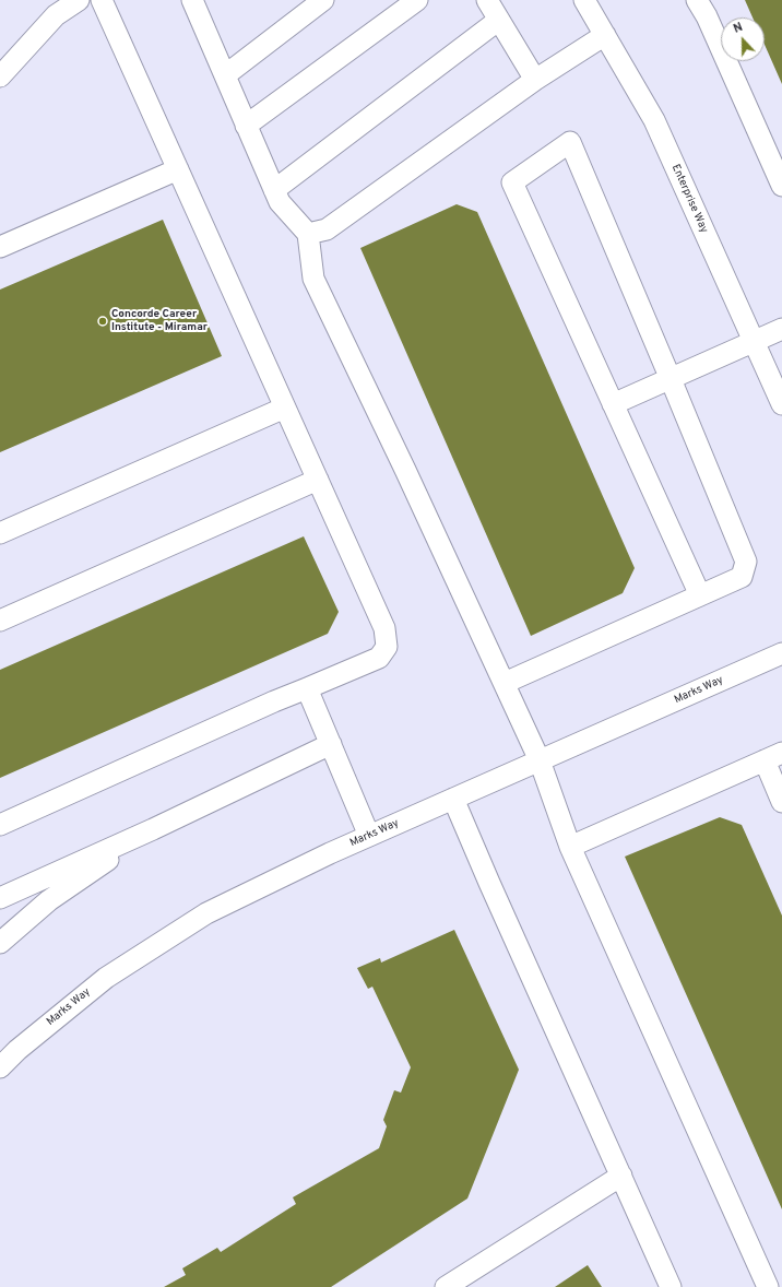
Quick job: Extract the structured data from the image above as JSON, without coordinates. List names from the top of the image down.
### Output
{
  "streets": {
    "street": ["Enterprise Way", "Marks Way"]
  },
  "places": ["Concorde Career Institute - Miramar"],
  "north": "top"
}
